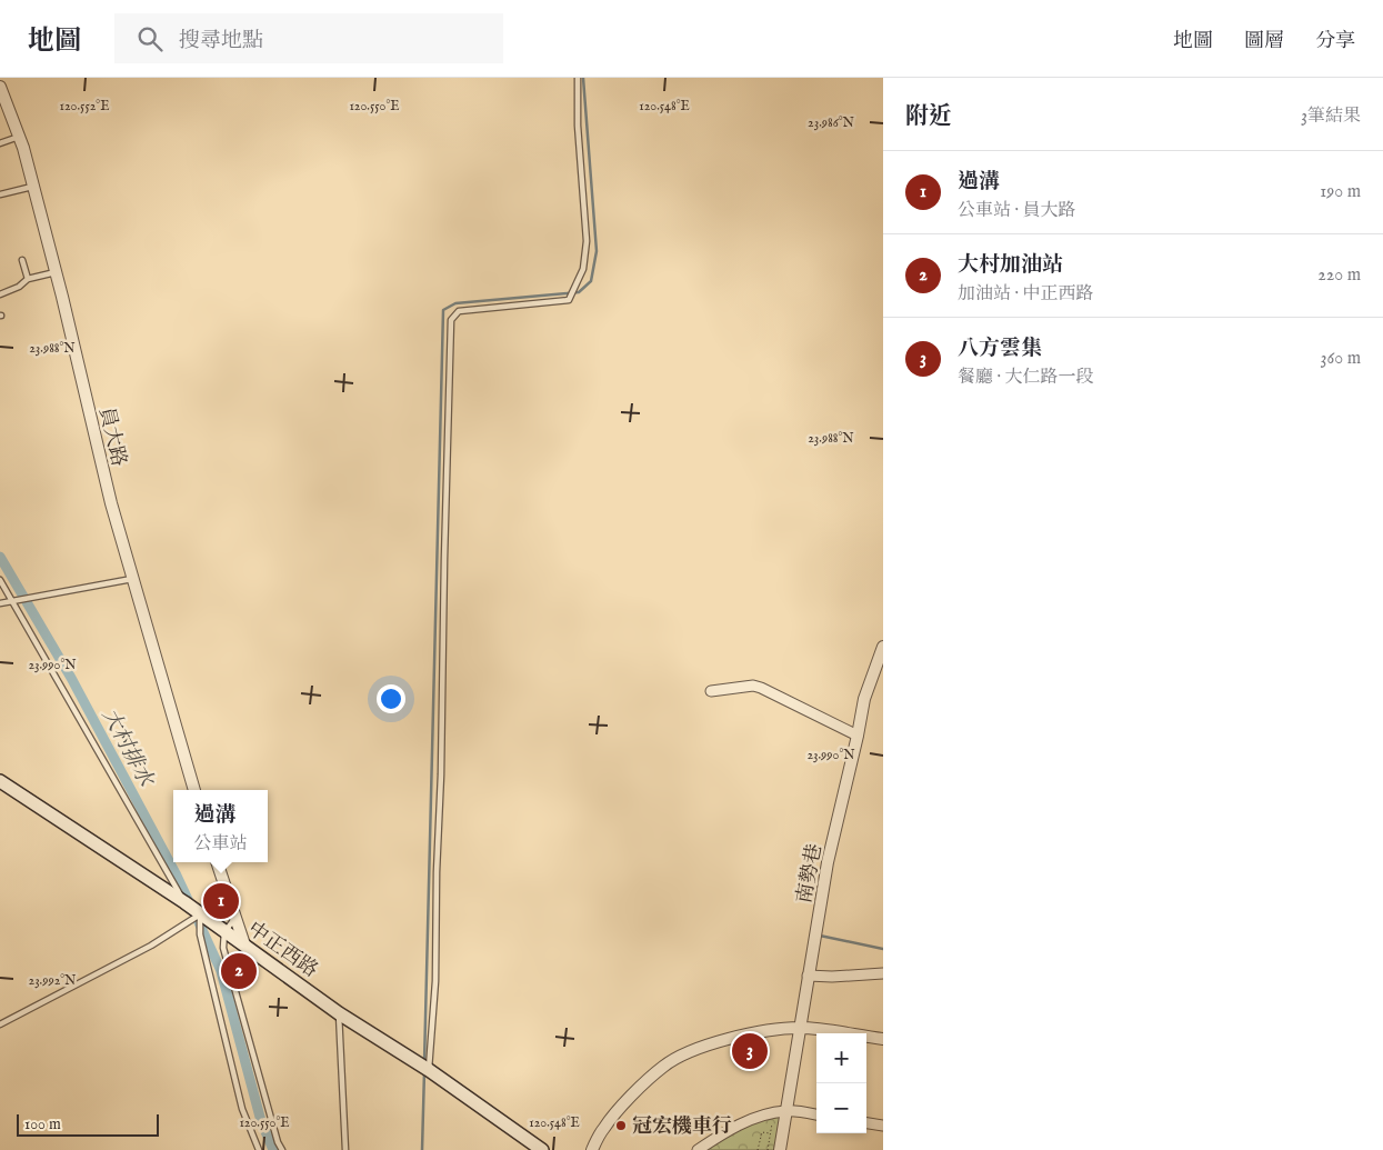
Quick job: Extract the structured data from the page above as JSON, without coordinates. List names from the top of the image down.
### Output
{
  "streets": {
    "main road": ["中正西路"],
    "street": ["員大路", "南勢巷"]
  },
  "water": ["大村排水"],
  "places": ["冠宏機車行"],
  "scale_bar": "100 m",
  "page": {
    "header": "地圖",
    "search": "搜尋地點",
    "nav": ["地圖", "圖層", "分享"],
    "heading": ["附近", "3筆結果"],
    "list": [
      {
        "mark": "1",
        "name": "過溝",
        "note": "公車站 · 員大路",
        "value": "190 m"
      },
      {
        "mark": "2",
        "name": "大村加油站",
        "note": "加油站 · 中正西路",
        "value": "220 m"
      },
      {
        "mark": "3",
        "name": "八方雲集",
        "note": "餐廳 · 大仁路一段",
        "value": "360 m"
      }
    ],
    "popup": ["過溝", "公車站"],
    "pins": ["1", "2", "3"],
    "map_buttons": ["+", "−"],
    "scale": "100 m"
  },
  "coordinates": [
    "120.552°E",
    "120.550°E",
    "120.548°E",
    "23.986°N",
    "23.988°N",
    "23.990°N",
    "23.992°N"
  ]
}
